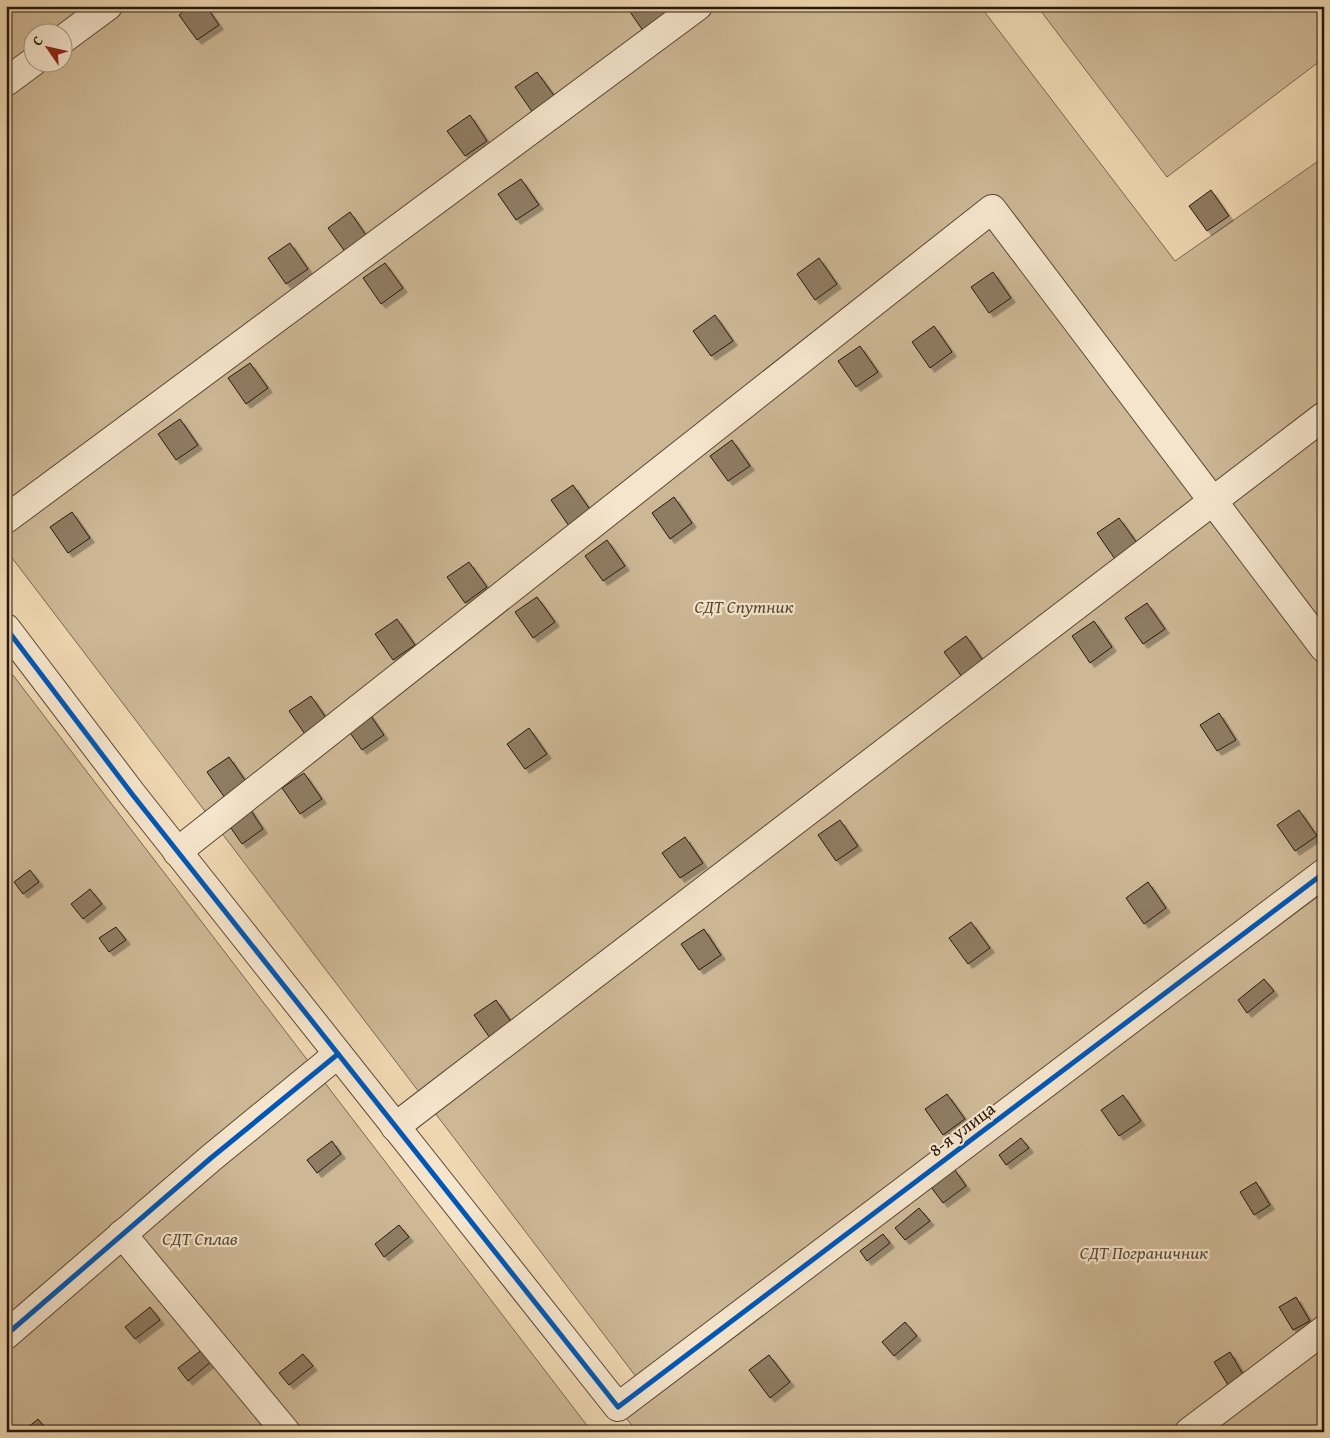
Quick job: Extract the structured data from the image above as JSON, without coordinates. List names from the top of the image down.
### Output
{
  "streets": {
    "street": ["8-я улица"]
  },
  "parks": ["СДТ Спутник", "СДТ Сплав", "СДТ Пограничник"],
  "north": "top left"
}
